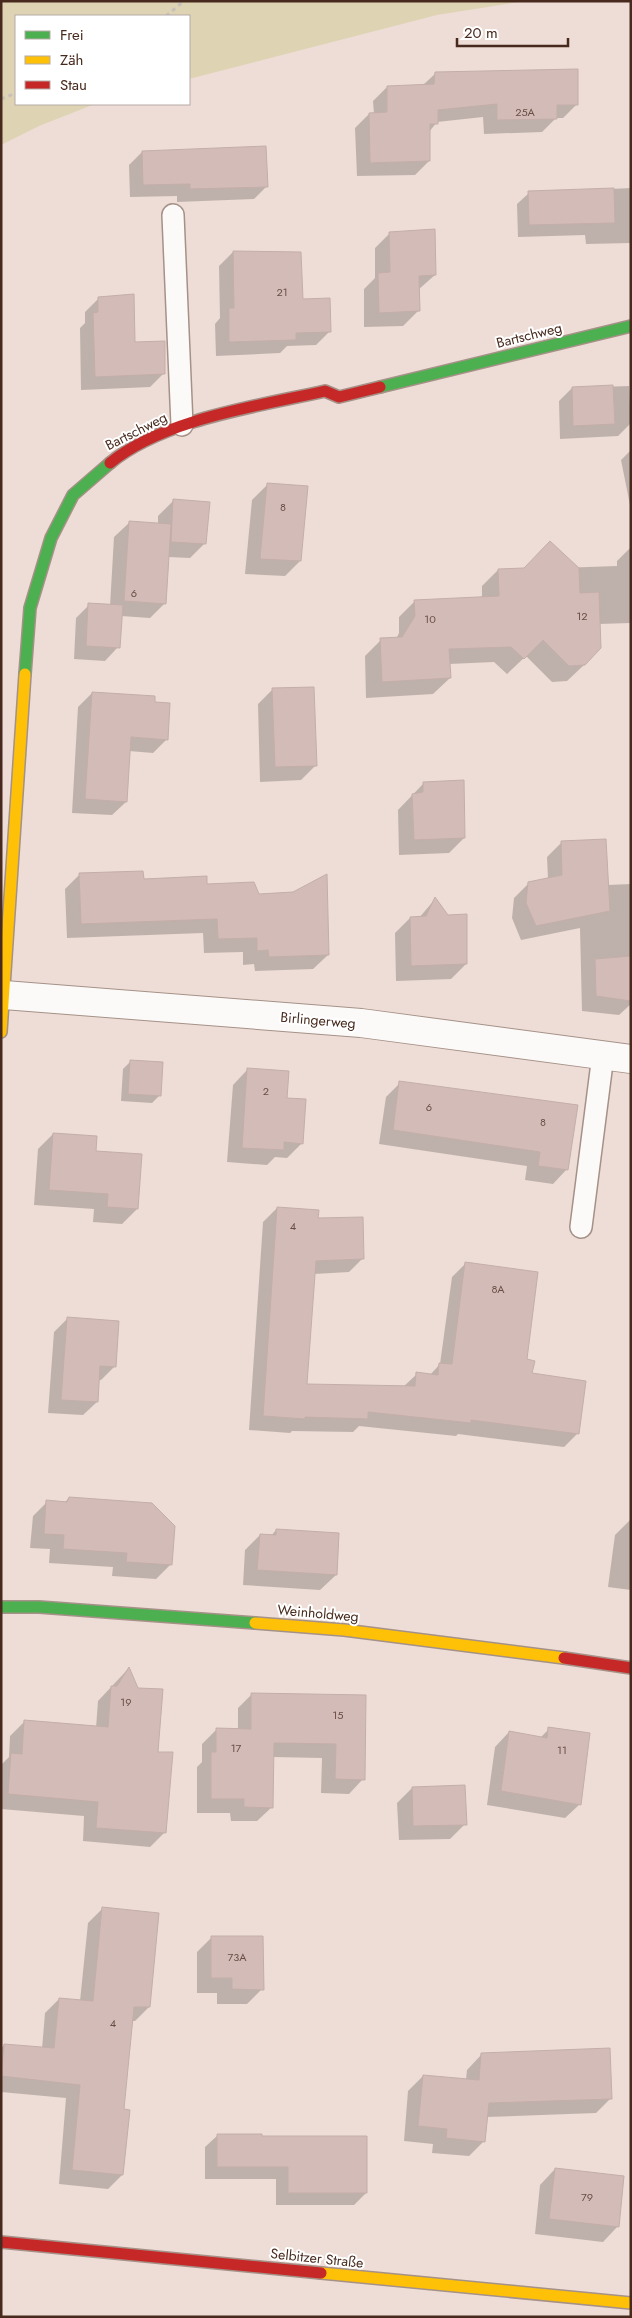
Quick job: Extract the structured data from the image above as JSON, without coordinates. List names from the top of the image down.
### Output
{
  "streets": {
    "street": [
      "Bartschweg",
      "Birlingerweg",
      "Weinholdweg",
      "Selbitzer Straße"
    ]
  },
  "crossings": [
    ["Bartschweg", "Birlingerweg"]
  ],
  "house_numbers": [
    "25A",
    "21",
    "8",
    "6",
    "12",
    "10",
    "2",
    "6",
    "8",
    "4",
    "8A",
    "19",
    "15",
    "17",
    "11",
    "73A",
    "4",
    "79"
  ],
  "legend": ["Frei", "Zäh", "Stau"],
  "scale_bar": "20 m"
}
